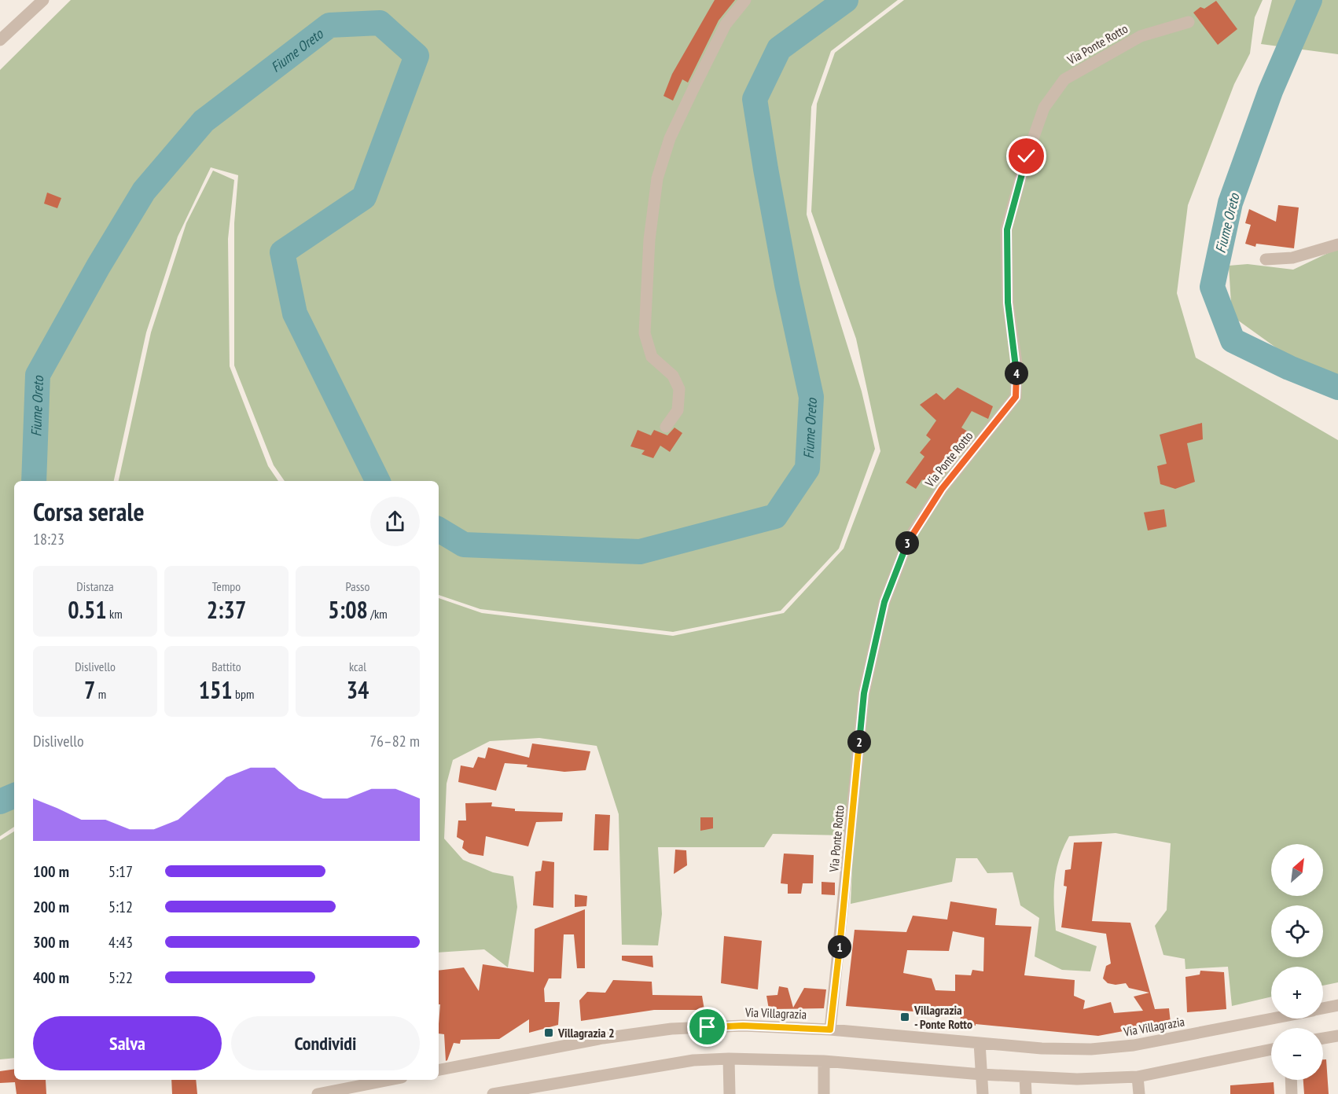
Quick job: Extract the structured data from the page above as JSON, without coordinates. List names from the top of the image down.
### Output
{
  "streets": {
    "street": ["Via Ponte Rotto", "Via Villagrazia"]
  },
  "crossings": [
    ["Via Ponte Rotto", "Via Villagrazia"]
  ],
  "water": ["Fiume Oreto"],
  "places": {
    "transit": ["Villagrazia - Ponte Rotto", "Villagrazia 2"]
  },
  "north": "top right",
  "page": {
    "pins": [
      "4",
      "3",
      "2",
      "1"
    ],
    "heading": ["Corsa serale", "18:23"],
    "stats": [
      ["Distanza", "0.51 km"],
      ["Tempo", "2:37"],
      ["Passo", "5:08 /km"],
      ["Dislivello", "7 m"],
      ["Battito", "151 bpm"],
      ["kcal", "34"]
    ],
    "chart": ["Dislivello", "76–82 m"],
    "map_buttons": ["+", "−"],
    "list": [
      {
        "name": "100 m",
        "note": "5:17"
      },
      {
        "name": "200 m",
        "note": "5:12"
      },
      {
        "name": "300 m",
        "note": "4:43"
      },
      {
        "name": "400 m",
        "note": "5:22"
      }
    ],
    "buttons": ["Salva", "Condividi"]
  }
}
